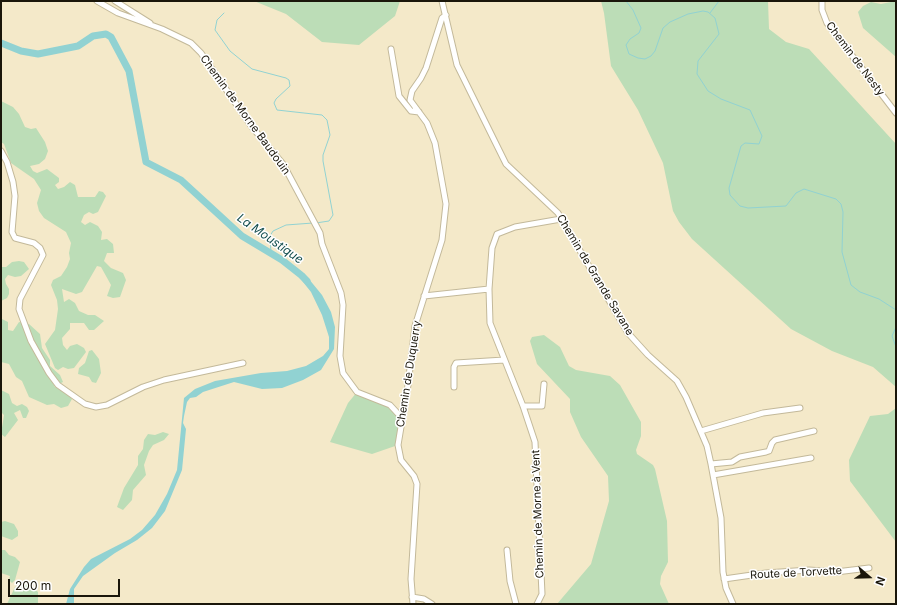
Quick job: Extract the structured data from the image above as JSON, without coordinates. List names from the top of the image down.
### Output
{
  "streets": {
    "street": [
      "Chemin de Nesty",
      "Chemin de Morne Baudouin",
      "Chemin de Grande Savane",
      "Chemin de Duquerry",
      "Chemin de Morne à Vent",
      "Route de Torvette"
    ]
  },
  "crossings": [
    ["Chemin de Morne Baudouin", "Chemin de Duquerry"],
    ["Chemin de Grande Savane", "Chemin de Duquerry"],
    ["Chemin de Grande Savane", "Chemin de Morne à Vent"],
    ["Chemin de Grande Savane", "Route de Torvette"]
  ],
  "water": ["La Moustique"],
  "scale_bar": "200 m",
  "north": "right"
}
